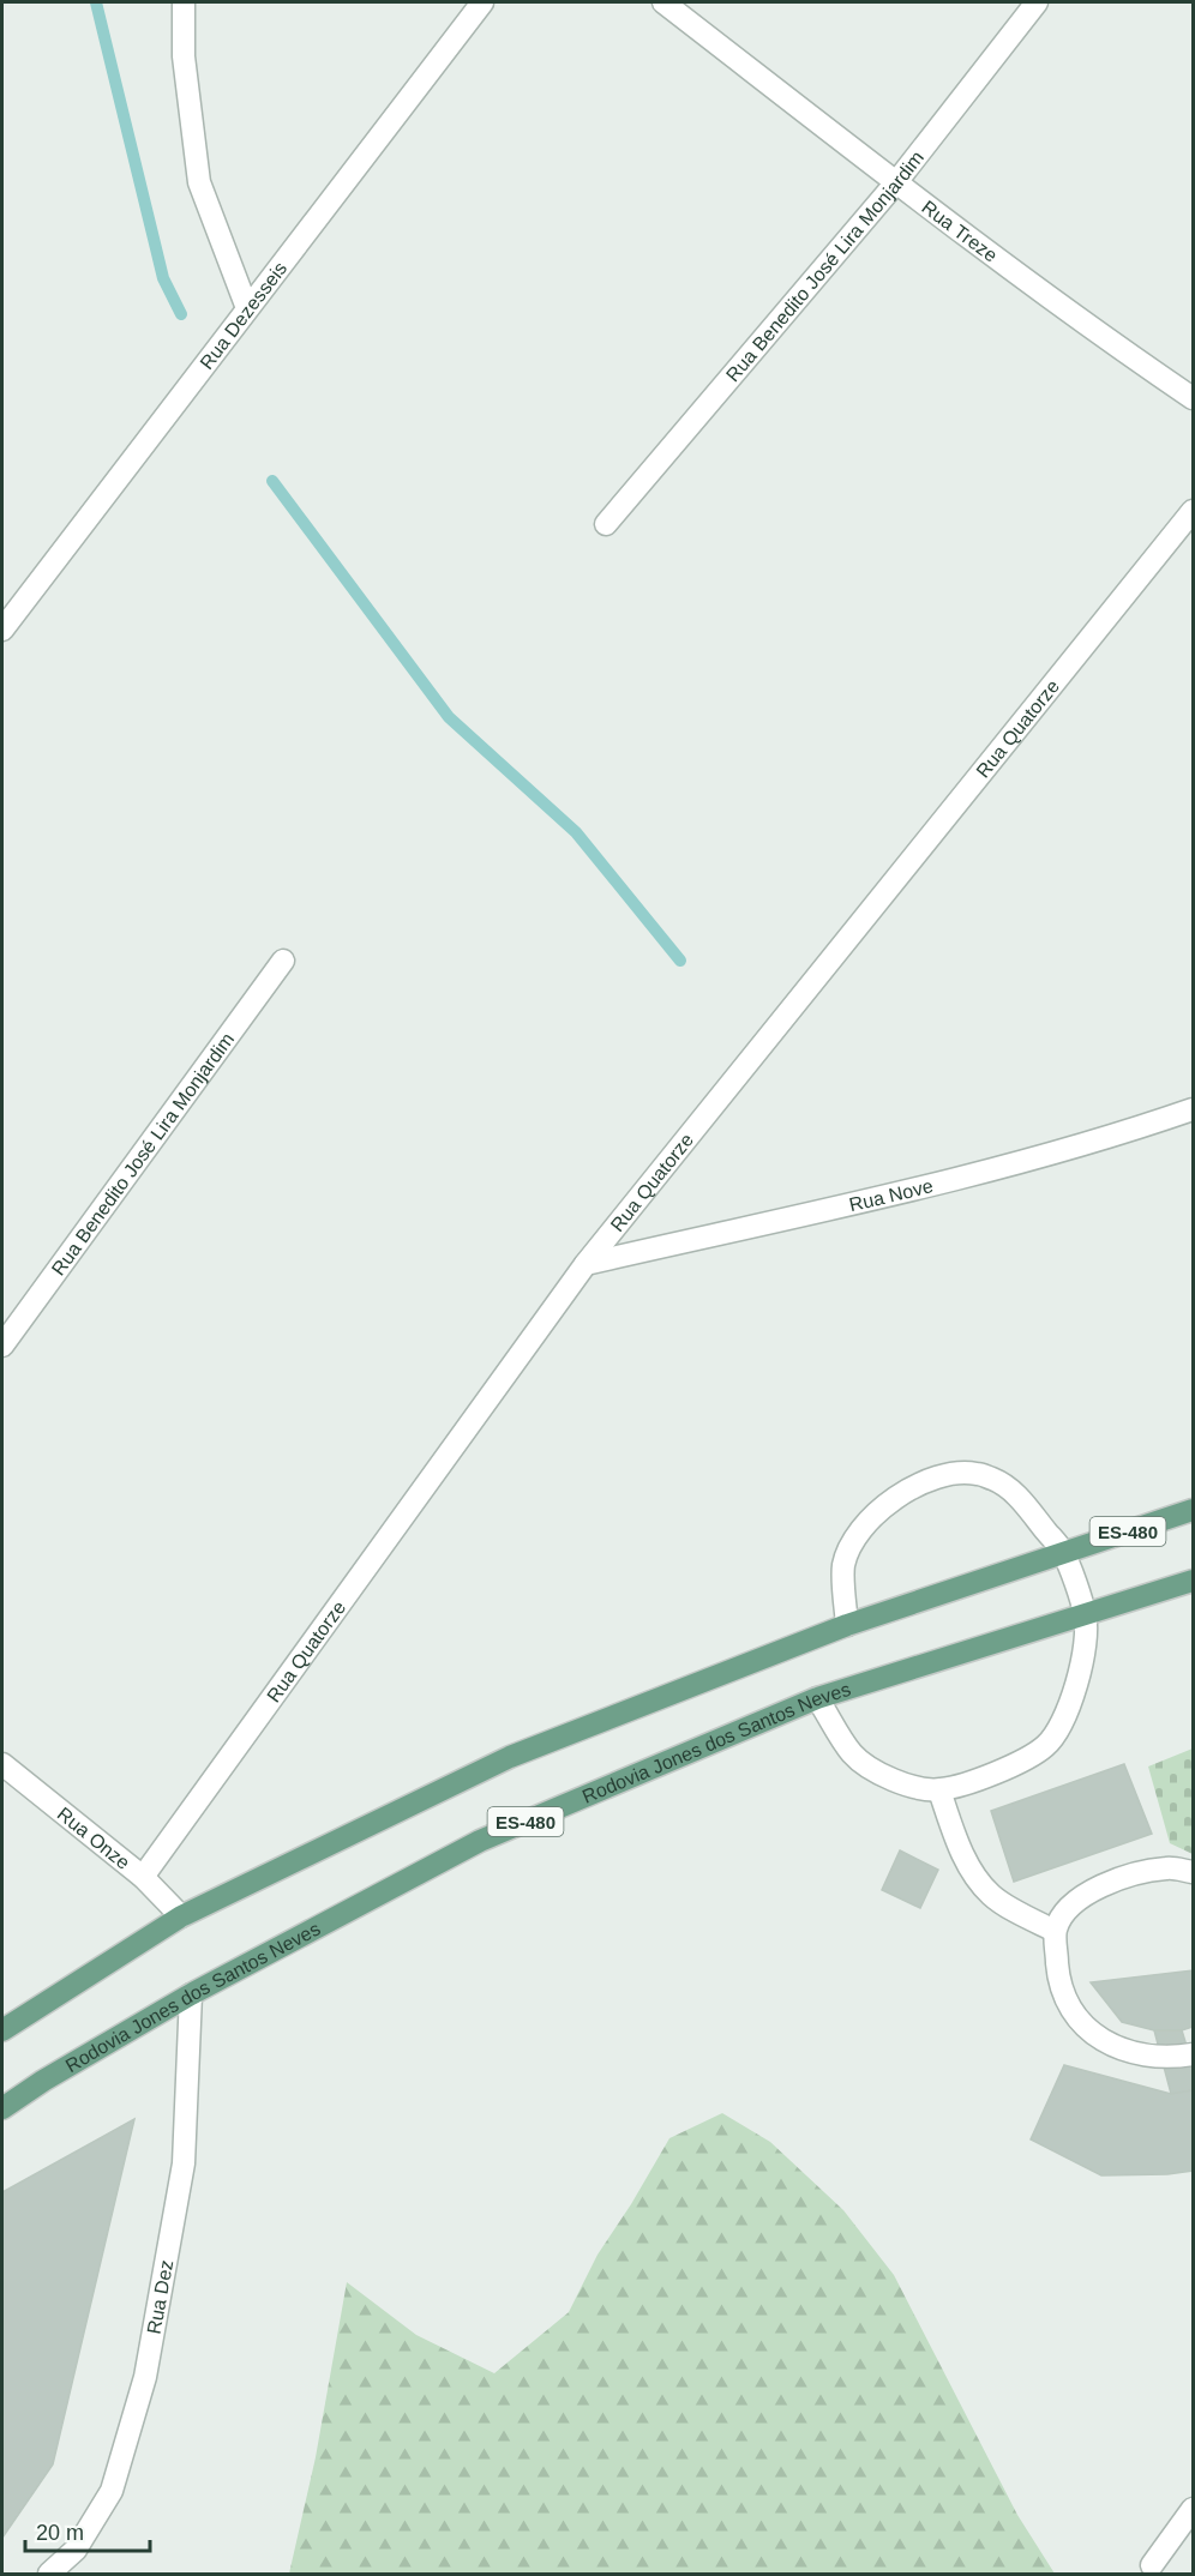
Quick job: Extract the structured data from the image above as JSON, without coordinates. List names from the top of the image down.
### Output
{
  "streets": {
    "main road": ["ES-480", "Rodovia Jones dos Santos Neves"],
    "street": [
      "Rua Treze",
      "Rua Benedito José Lira Monjardim",
      "Rua Dezesseis",
      "Rua Quatorze",
      "Rua Nove",
      "Rua Onze",
      "Rua Dez"
    ]
  },
  "crossings": [
    ["Rua Treze", "Rua Benedito José Lira Monjardim"],
    ["Rua Quatorze", "Rua Nove"],
    ["Rua Quatorze", "Rua Onze"],
    ["ES-480", "Rua Onze"],
    ["Rodovia Jones dos Santos Neves", "Rua Dez"]
  ],
  "scale_bar": "20 m"
}
